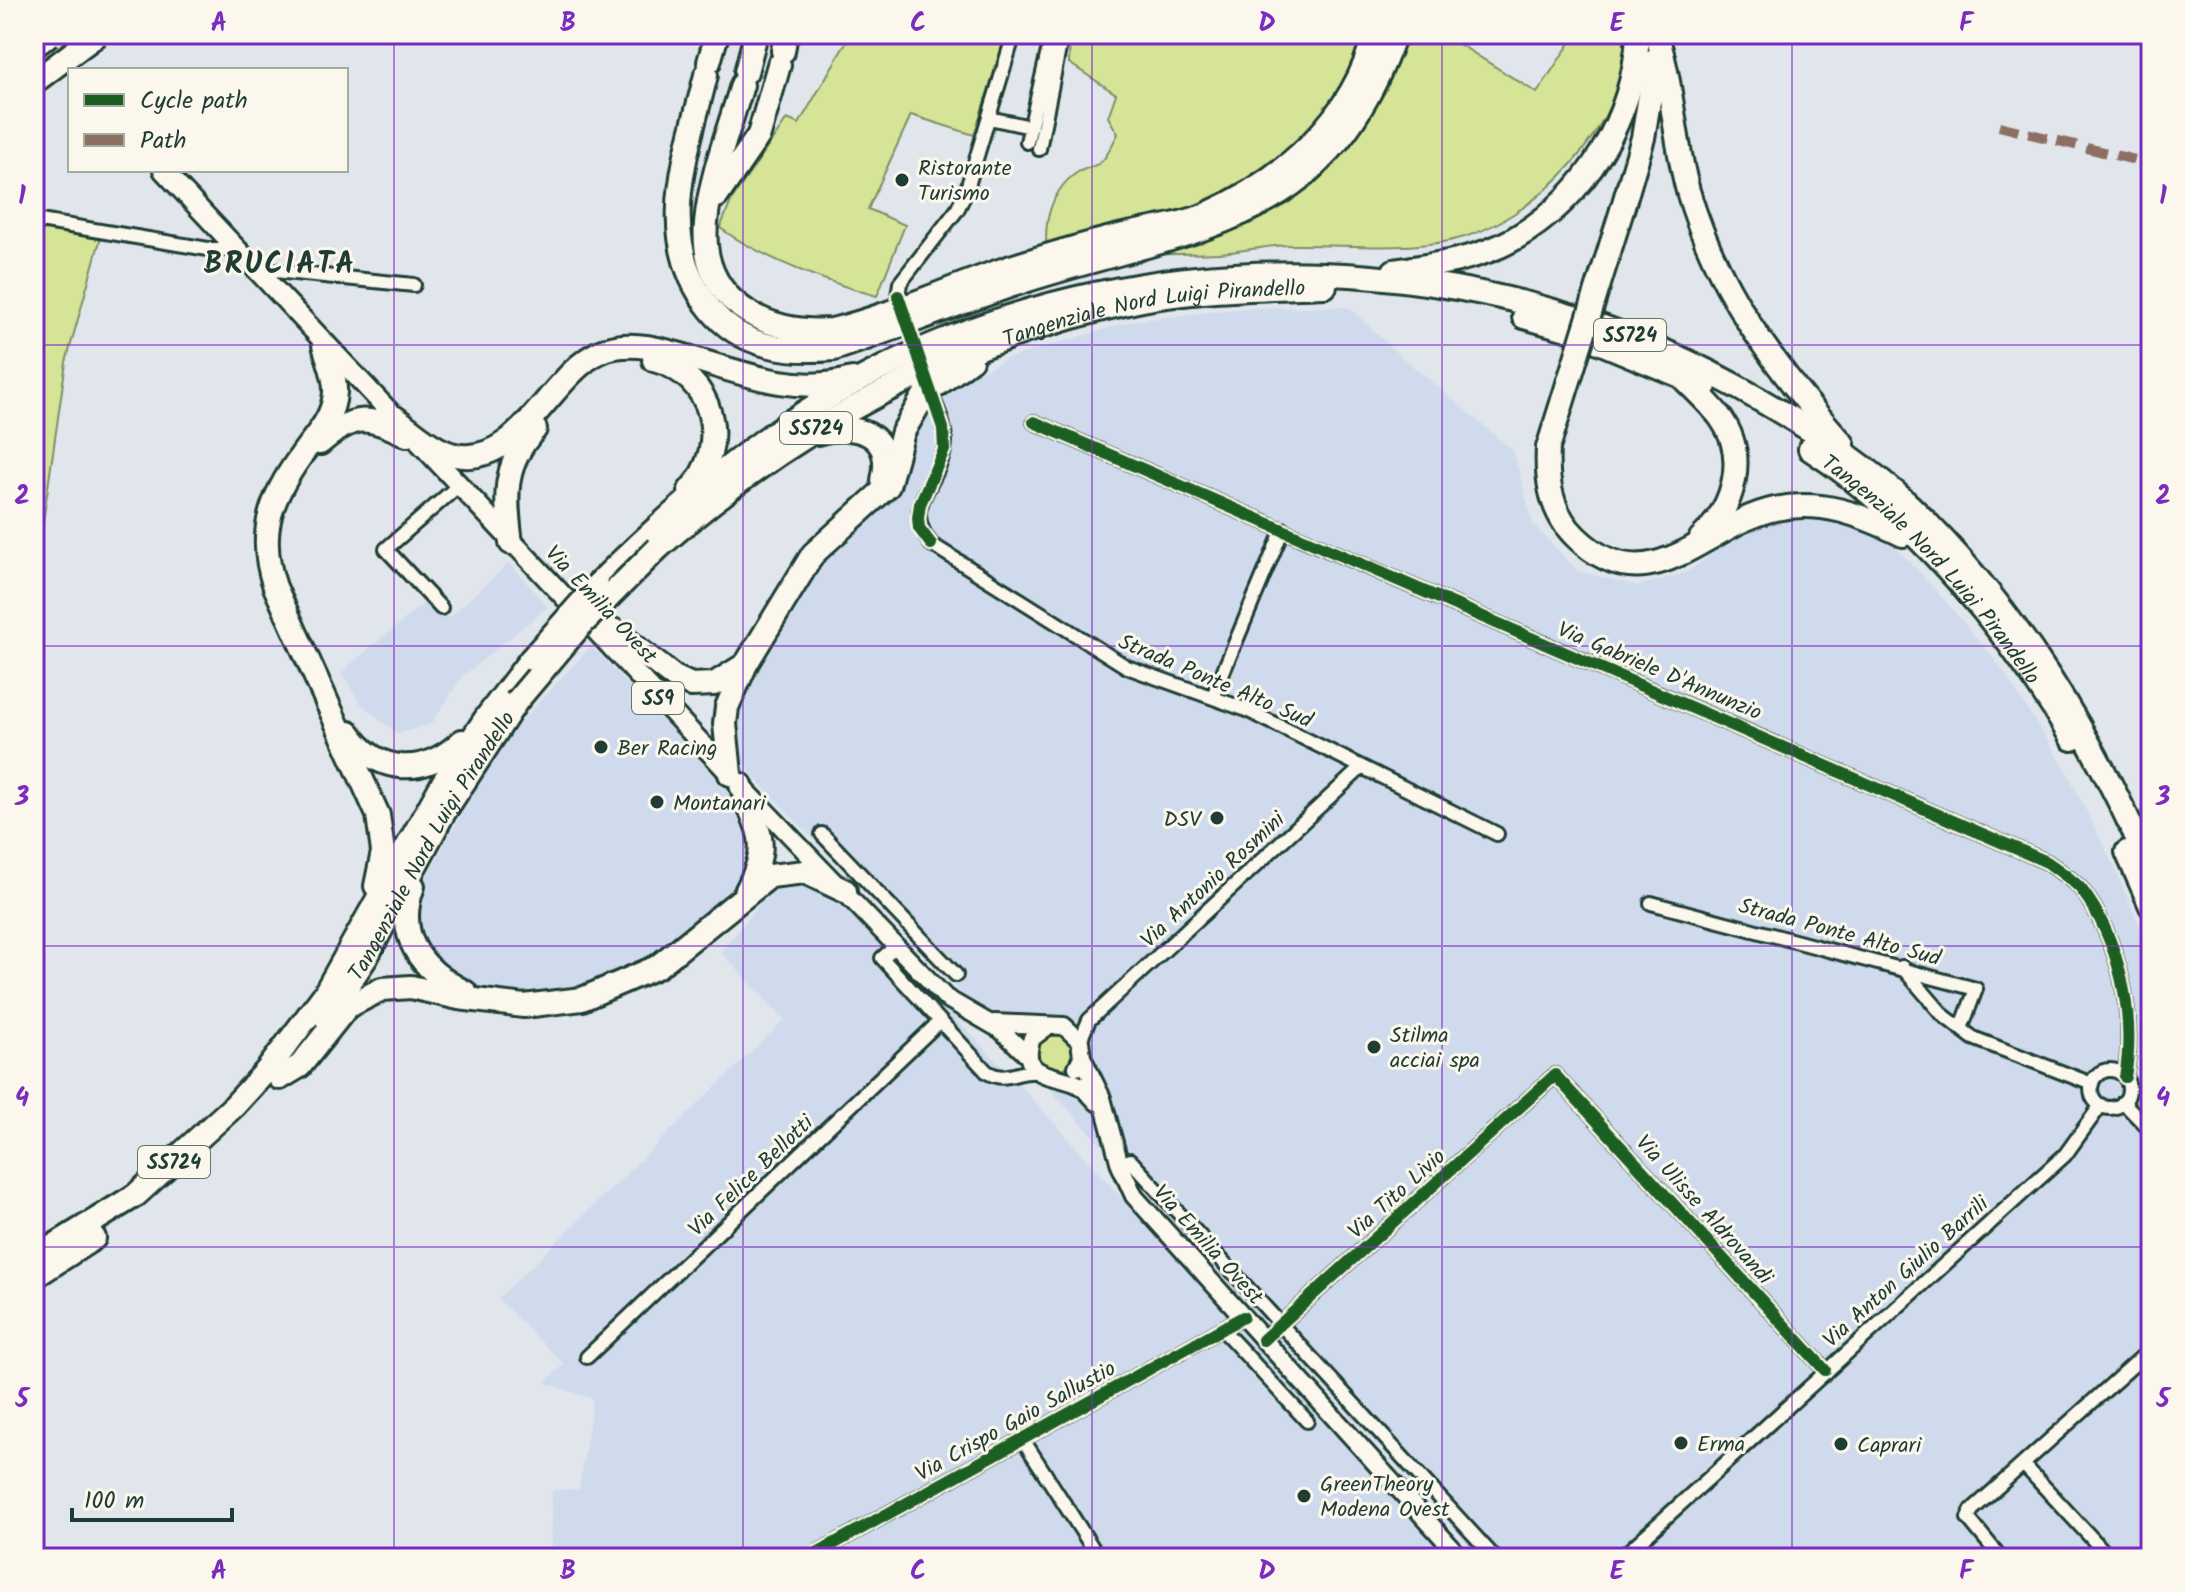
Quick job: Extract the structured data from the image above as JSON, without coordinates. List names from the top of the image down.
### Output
{
  "streets": {
    "highway": ["Tangenziale Nord Luigi Pirandello", "SS724"],
    "main road": ["Via Emilia Ovest", "SS9"],
    "street": [
      "Via Gabriele D'Annunzio",
      "Strada Ponte Alto Sud",
      "Via Antonio Rosmini",
      "Via Felice Bellotti",
      "Via Tito Livio",
      "Via Ulisse Aldrovandi",
      "Via Anton Giulio Barrili",
      "Via Crispo Gaio Sallustio"
    ]
  },
  "crossings": [
    ["Tangenziale Nord Luigi Pirandello", "SS724"],
    ["Via Emilia Ovest", "Via Tito Livio"],
    ["Via Emilia Ovest", "Via Crispo Gaio Sallustio"],
    ["Via Gabriele D'Annunzio", "Via Anton Giulio Barrili"],
    ["Strada Ponte Alto Sud", "Via Antonio Rosmini"],
    ["Via Tito Livio", "Via Ulisse Aldrovandi"],
    ["Via Ulisse Aldrovandi", "Via Anton Giulio Barrili"]
  ],
  "districts": ["BRUCIATA"],
  "places": [
    "Ristorante Turismo",
    "Ber Racing",
    "Montanari",
    "DSV",
    "Stilma acciai spa",
    "Erma",
    "Caprari",
    "GreenTheory Modena Ovest"
  ],
  "legend": ["Cycle path", "Path"],
  "scale_bar": "100 m",
  "grid": {
    "columns": [
      "A",
      "B",
      "C",
      "D",
      "E",
      "F"
    ],
    "rows": [
      "1",
      "2",
      "3",
      "4",
      "5"
    ]
  }
}
